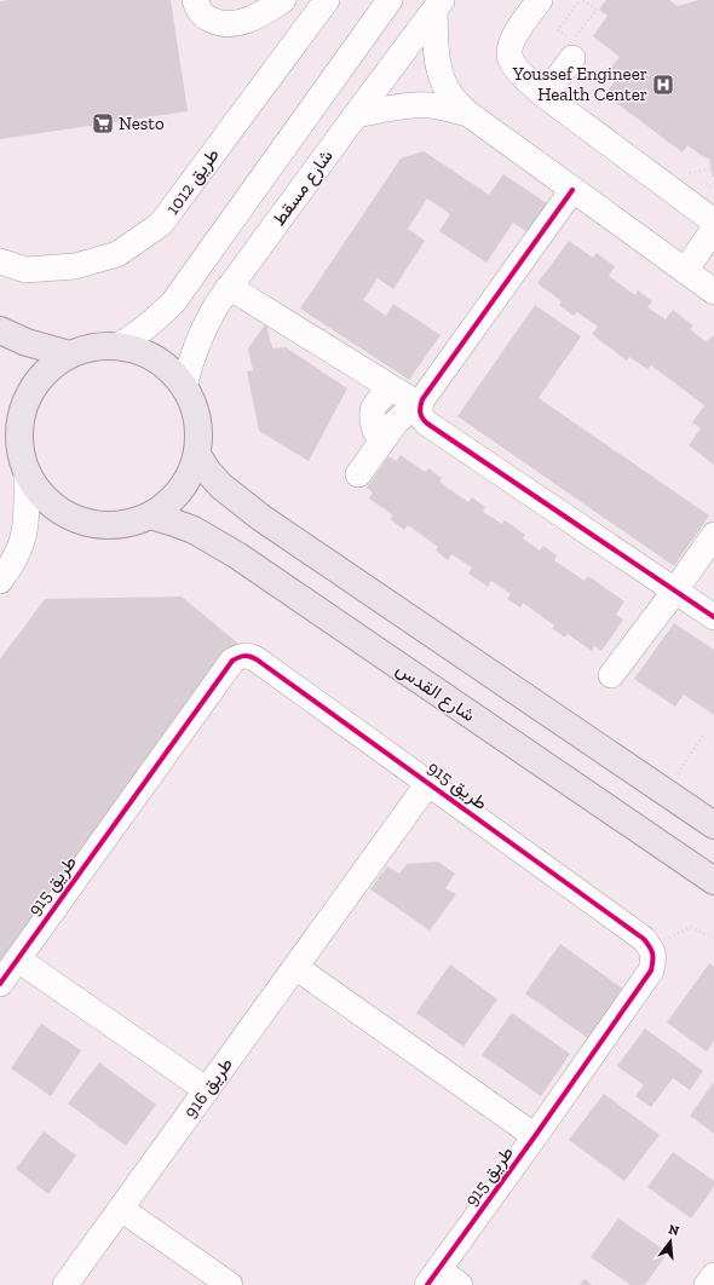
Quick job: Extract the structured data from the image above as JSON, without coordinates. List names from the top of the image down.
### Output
{
  "streets": {
    "main road": ["شارع القدس"],
    "street": [
      "طريق 1012",
      "شارع مسقط",
      "طريق 915",
      "طريق 916"
    ]
  },
  "crossings": [
    ["طريق 915", "طريق 916"]
  ],
  "places": {
    "hospital": ["Youssef Engineer Health Center"],
    "supermarket": ["Nesto"]
  },
  "north": "top"
}
